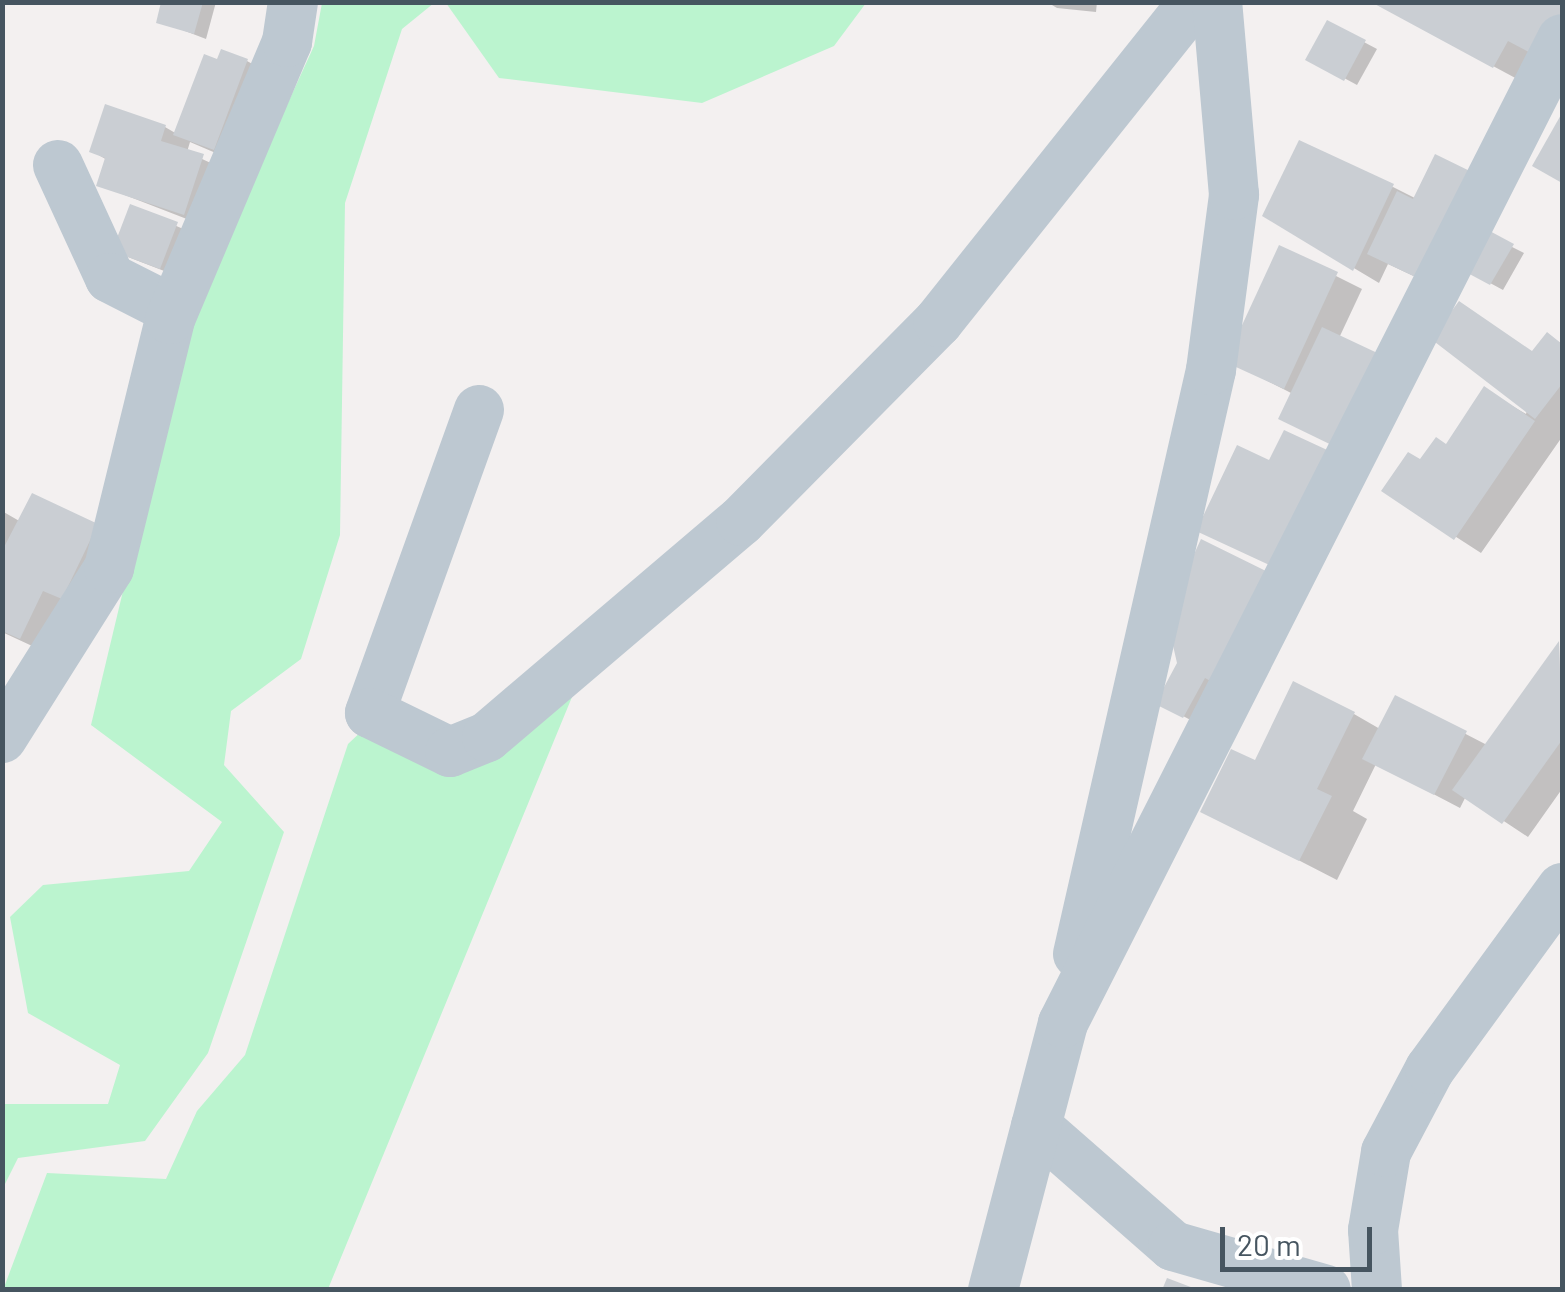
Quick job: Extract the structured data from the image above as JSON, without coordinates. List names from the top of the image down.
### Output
{
  "scale_bar": "20 m"
}
